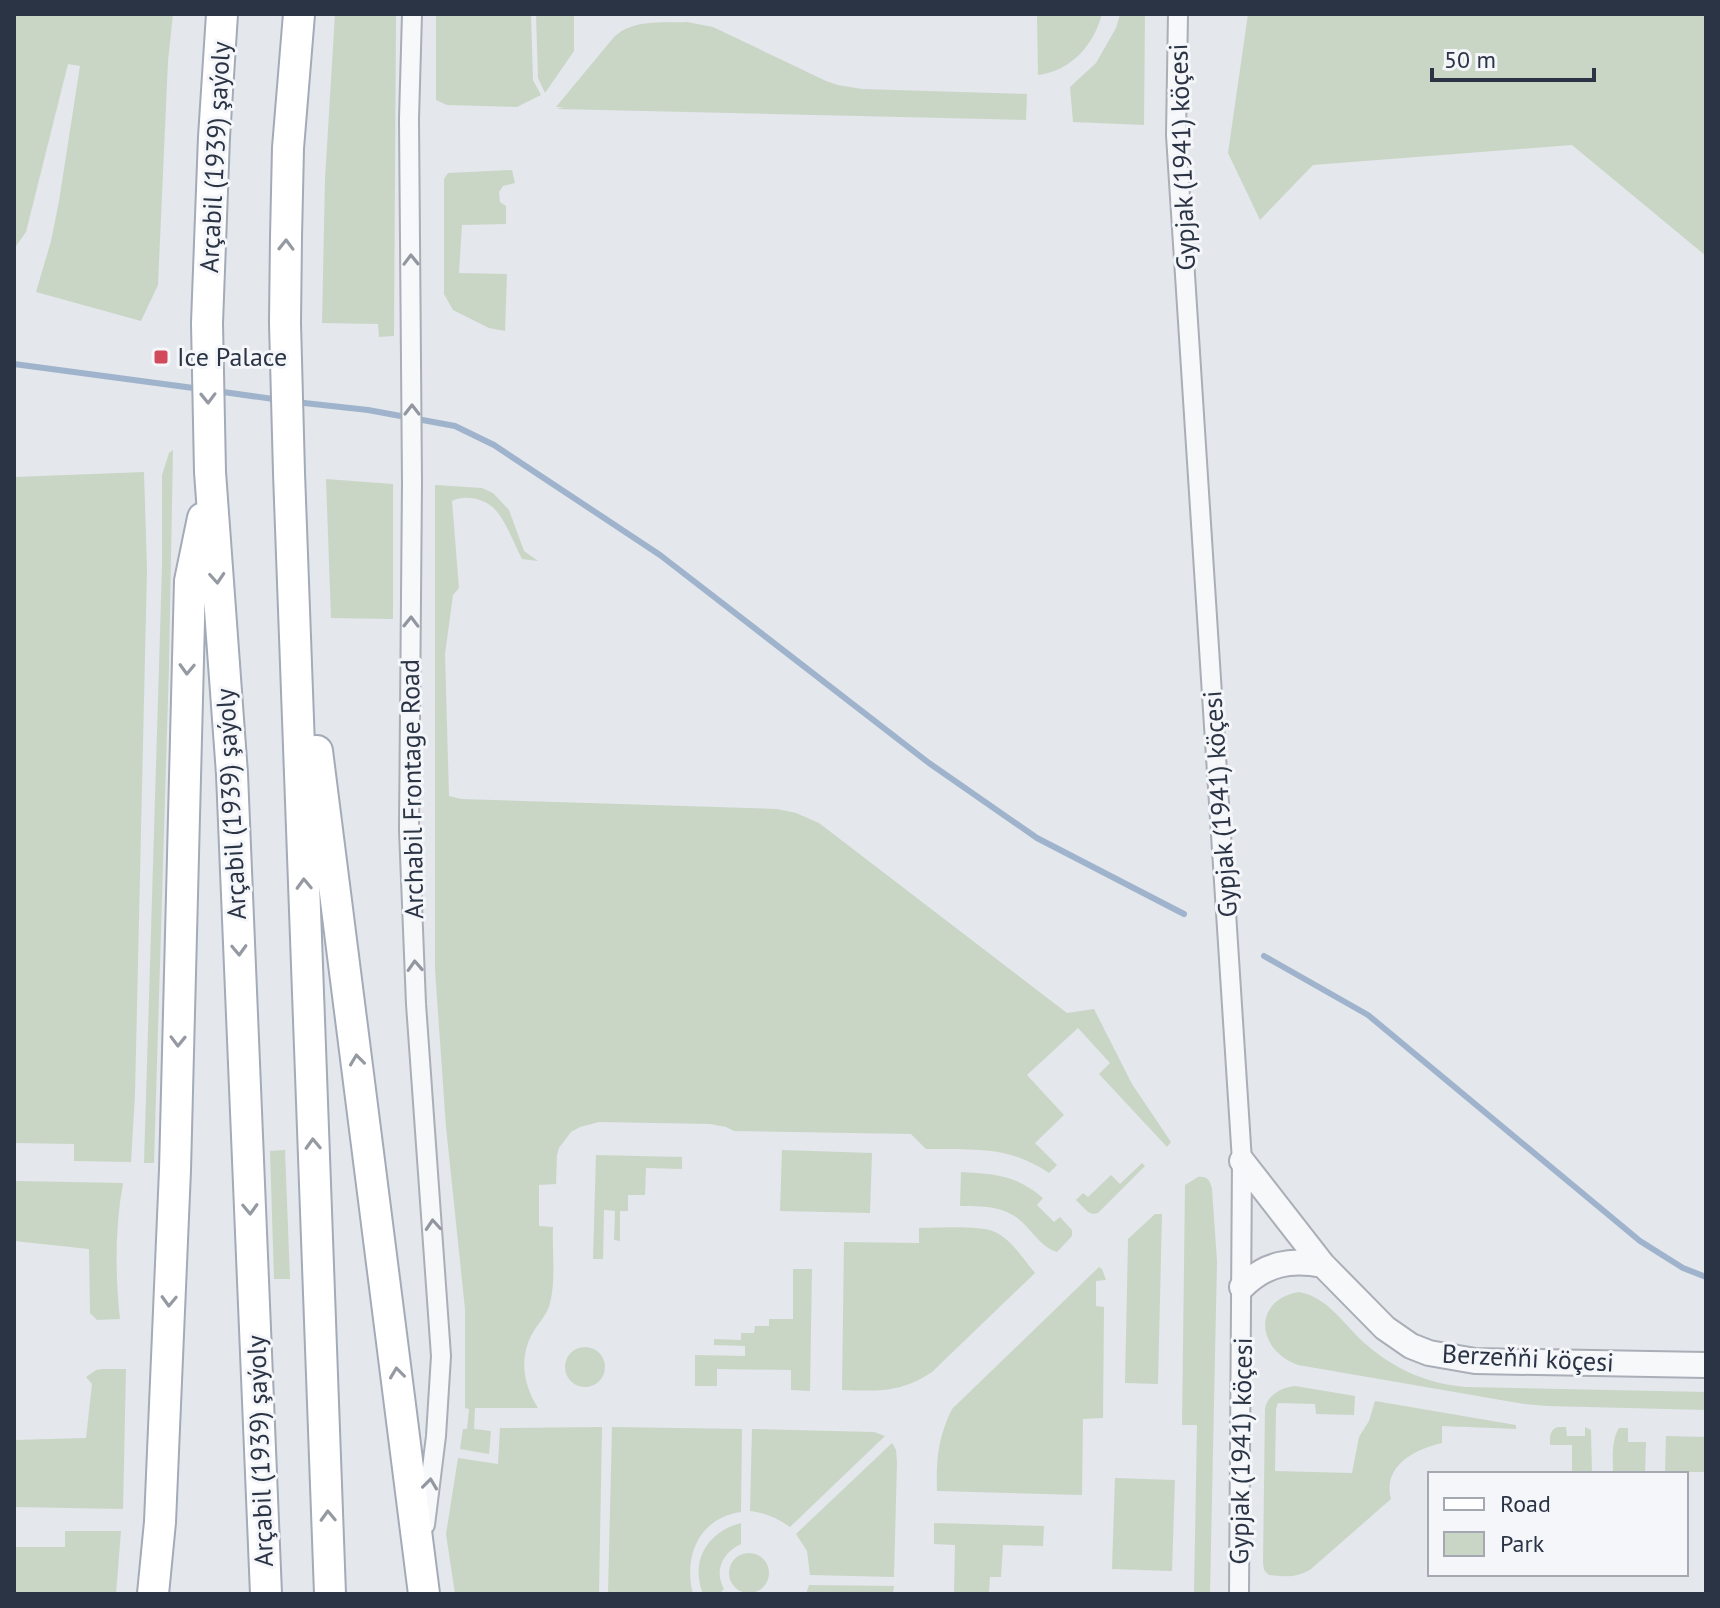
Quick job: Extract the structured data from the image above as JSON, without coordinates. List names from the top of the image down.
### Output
{
  "streets": {
    "main road": ["Arçabil (1939) şaýoly"],
    "street": ["Gypjak (1941) köçesi", "Archabil Frontage Road", "Berzeňňi köçesi"]
  },
  "crossings": [
    ["Gypjak (1941) köçesi", "Berzeňňi köçesi"]
  ],
  "one_way": ["Archabil Frontage Road"],
  "places": {
    "transit": ["Ice Palace"]
  },
  "legend": ["Road", "Park"],
  "scale_bar": "50 m"
}
